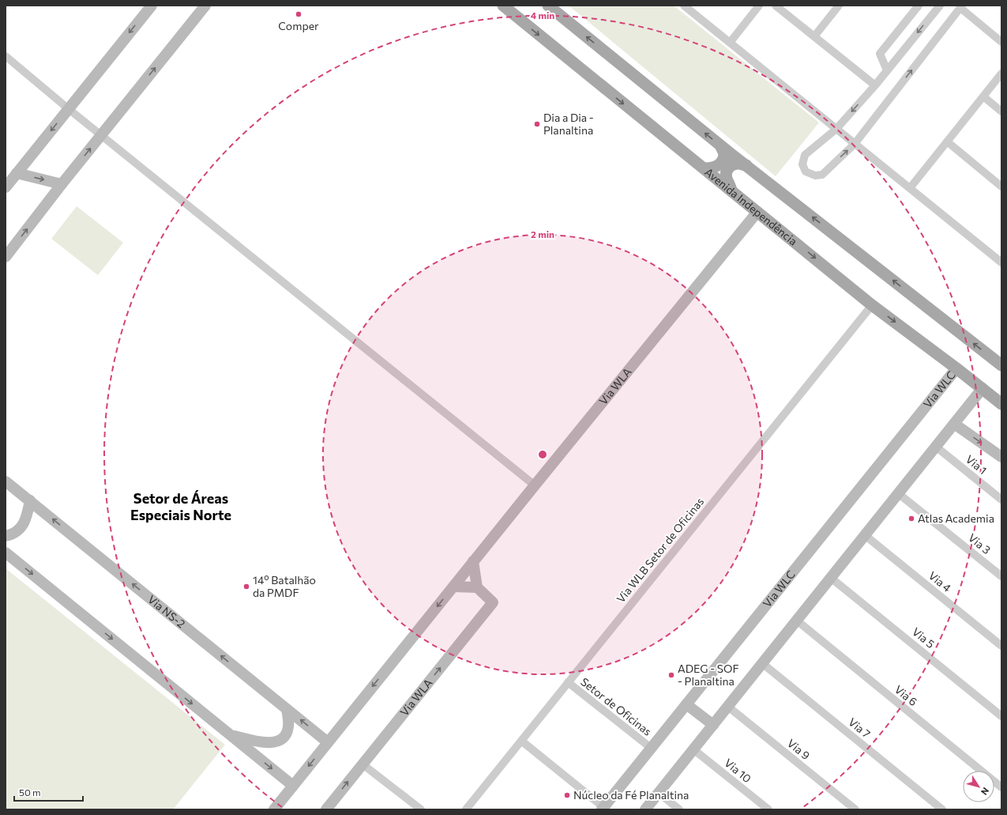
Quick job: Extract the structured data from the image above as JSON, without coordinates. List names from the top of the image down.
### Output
{
  "streets": {
    "main road": ["Avenida Independência"],
    "street": [
      "Via WLA",
      "Via WLC",
      "Via 1",
      "Via 3",
      "Via WLB Setor de Oficinas",
      "Via 4",
      "Via NS-2",
      "Via 5",
      "Via 6",
      "Setor de Oficinas",
      "Via 7",
      "Via 9",
      "Via 10"
    ]
  },
  "crossings": [
    ["Avenida Independência", "Via WLA"],
    ["Avenida Independência", "Via WLC"],
    ["Avenida Independência", "Via WLB Setor de Oficinas"],
    ["Via WLA", "Via NS-2"],
    ["Via WLC", "Setor de Oficinas"],
    ["Via WLB Setor de Oficinas", "Setor de Oficinas"]
  ],
  "districts": ["Setor de Áreas Especiais Norte"],
  "places": [
    "Comper",
    "Dia a Dia - Planaltina",
    "Atlas Academia",
    "14º Batalhão da PMDF",
    "ADEG - SOF - Planaltina",
    "Núcleo da Fé Planaltina"
  ],
  "scale_bar": "50 m",
  "north": "bottom right",
  "rings": ["4 min", "2 min"]
}
